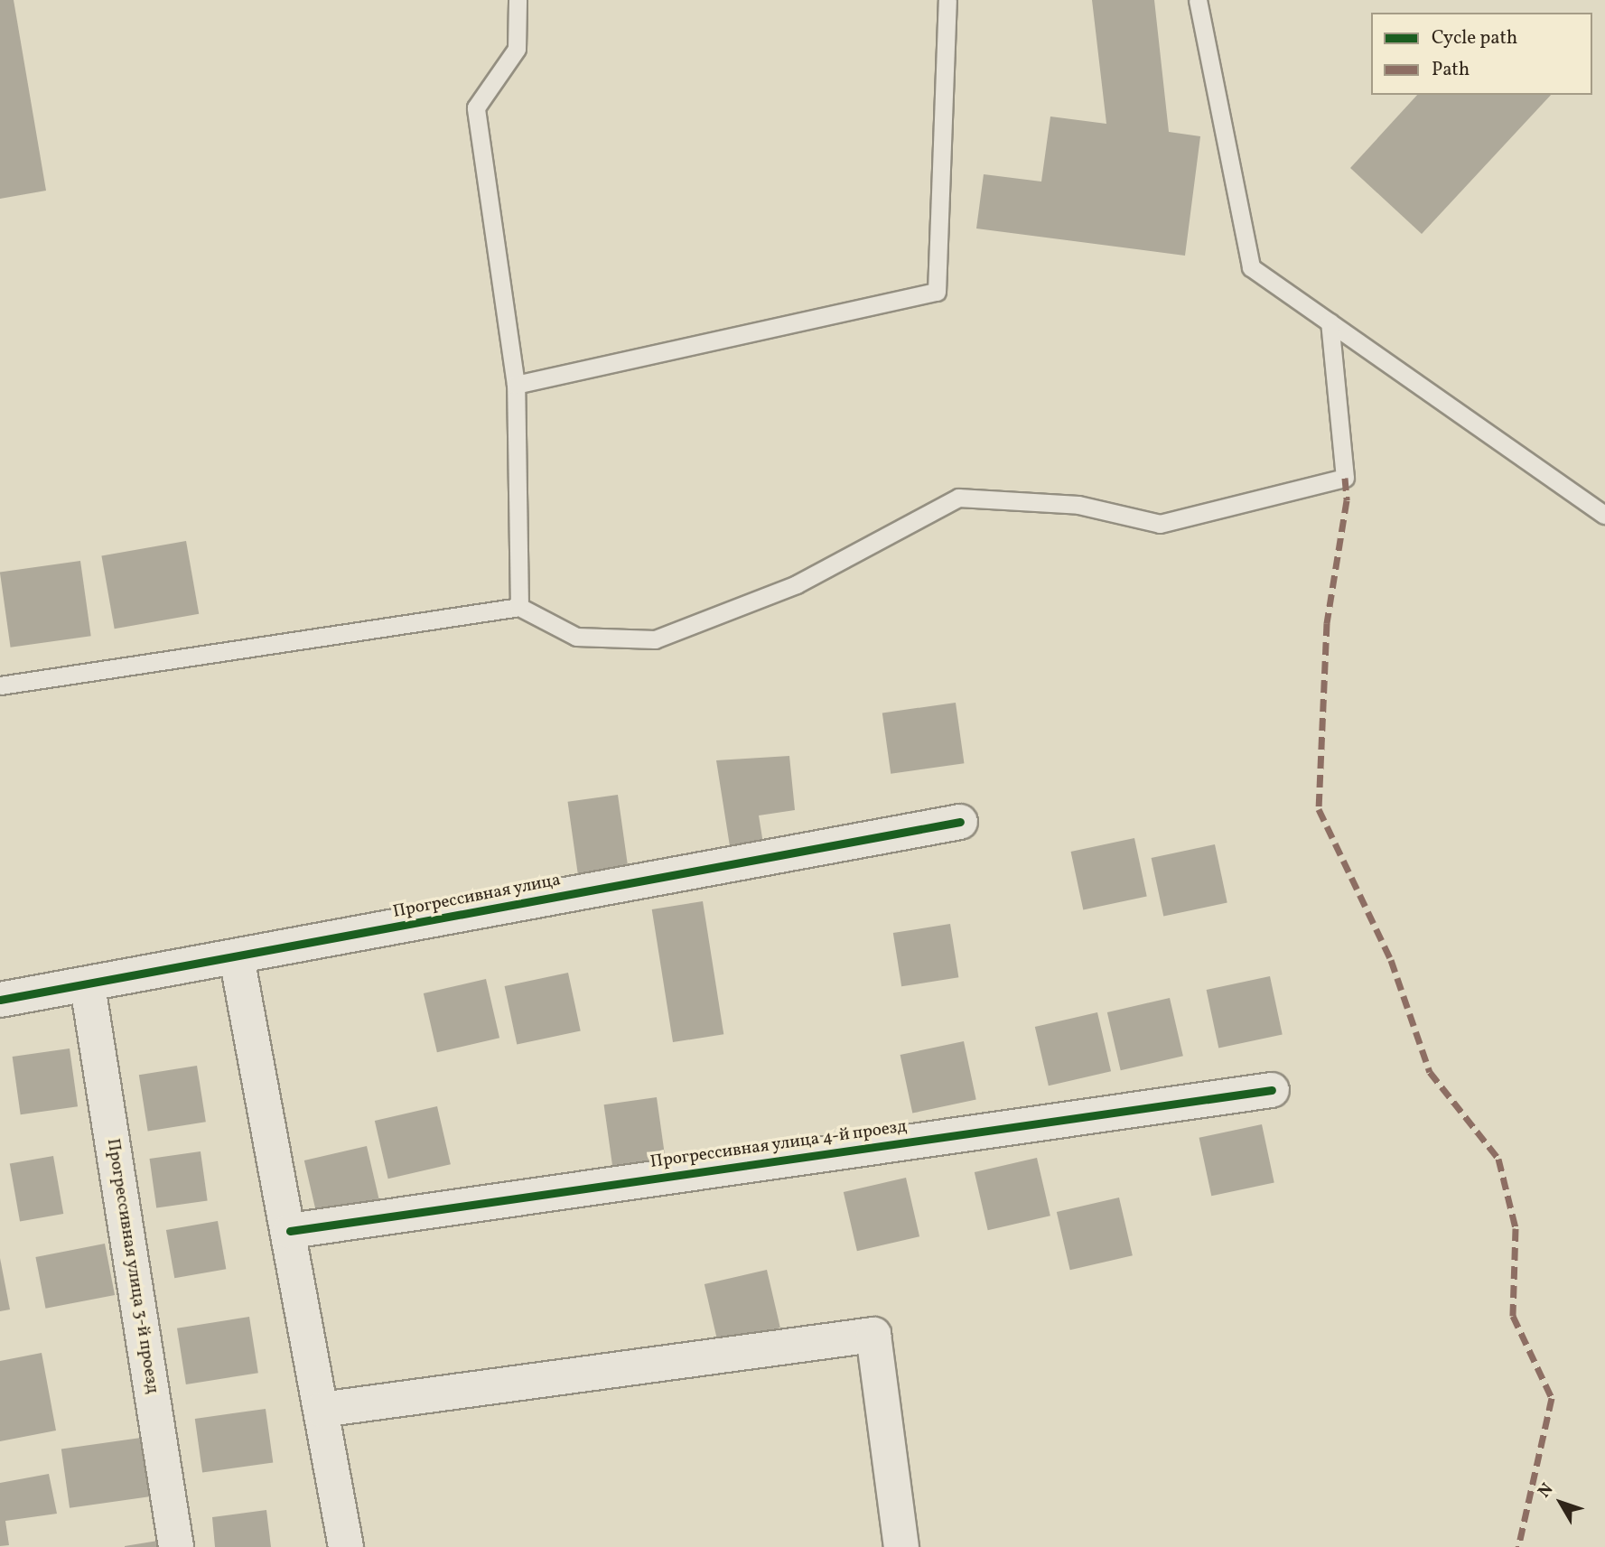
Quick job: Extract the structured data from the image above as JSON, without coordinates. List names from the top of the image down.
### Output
{
  "streets": {
    "street": ["Прогрессивная улица", "Прогрессивная улица 4-й проезд", "Прогрессивная улица 3-й проезд"]
  },
  "crossings": [
    ["Прогрессивная улица", "Прогрессивная улица 3-й проезд"]
  ],
  "legend": ["Cycle path", "Path"],
  "north": "top left"
}
